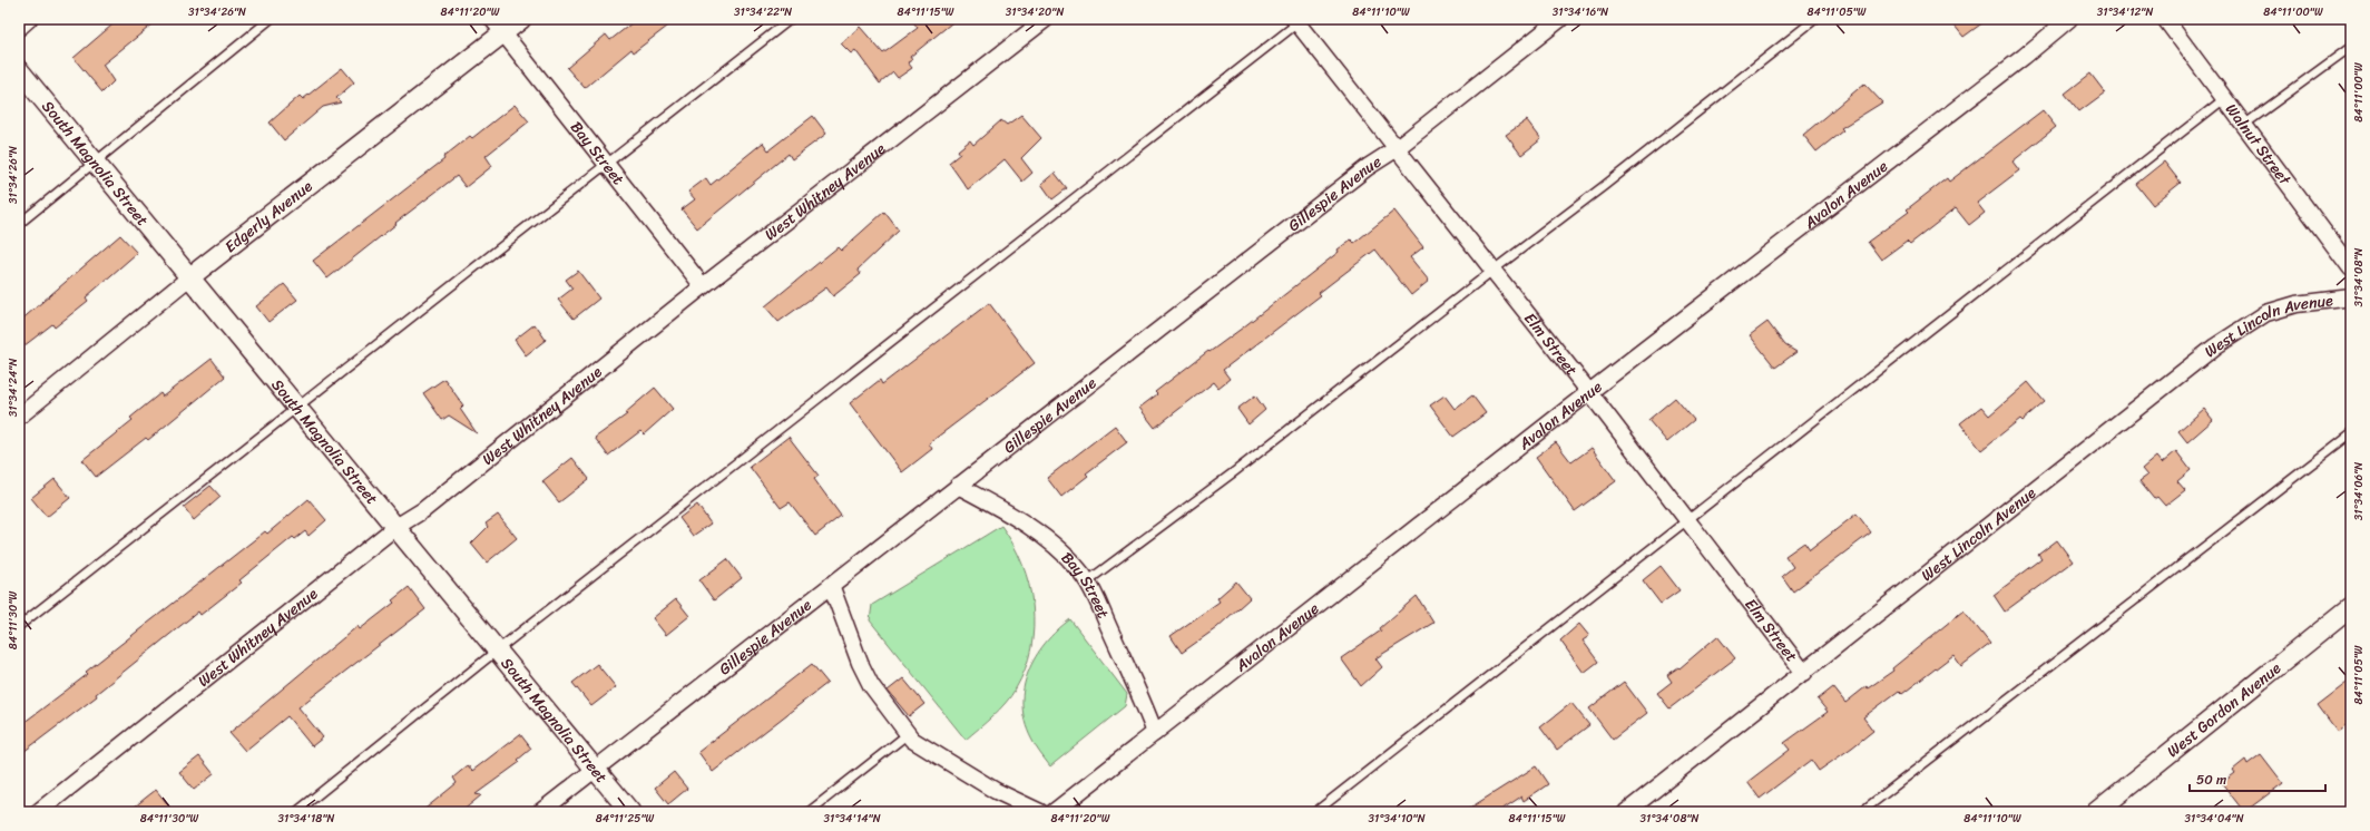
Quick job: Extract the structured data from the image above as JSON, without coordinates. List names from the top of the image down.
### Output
{
  "streets": {
    "street": [
      "Walnut Street",
      "Bay Street",
      "South Magnolia Street",
      "West Whitney Avenue",
      "Gillespie Avenue",
      "Avalon Avenue",
      "Edgerly Avenue",
      "West Lincoln Avenue",
      "Elm Street",
      "West Gordon Avenue"
    ]
  },
  "crossings": [
    ["Bay Street", "West Whitney Avenue"],
    ["Bay Street", "Gillespie Avenue"],
    ["Bay Street", "Avalon Avenue"],
    ["Bay Street", "Edgerly Avenue"],
    ["South Magnolia Street", "West Whitney Avenue"],
    ["South Magnolia Street", "Gillespie Avenue"],
    ["South Magnolia Street", "Edgerly Avenue"],
    ["Gillespie Avenue", "Elm Street"],
    ["Avalon Avenue", "Elm Street"],
    ["West Lincoln Avenue", "Elm Street"]
  ],
  "scale_bar": "50 m",
  "coordinates": [
    "31°34'26\"N",
    "84°11'20\"W",
    "31°34'22\"N",
    "84°11'15\"W",
    "31°34'20\"N",
    "84°11'10\"W",
    "31°34'16\"N",
    "84°11'05\"W",
    "31°34'12\"N",
    "84°11'00\"W",
    "31°34'08\"N",
    "31°34'24\"N",
    "31°34'06\"N",
    "84°11'30\"W",
    "31°34'18\"N",
    "84°11'25\"W",
    "31°34'14\"N",
    "31°34'10\"N",
    "31°34'04\"N"
  ]
}
